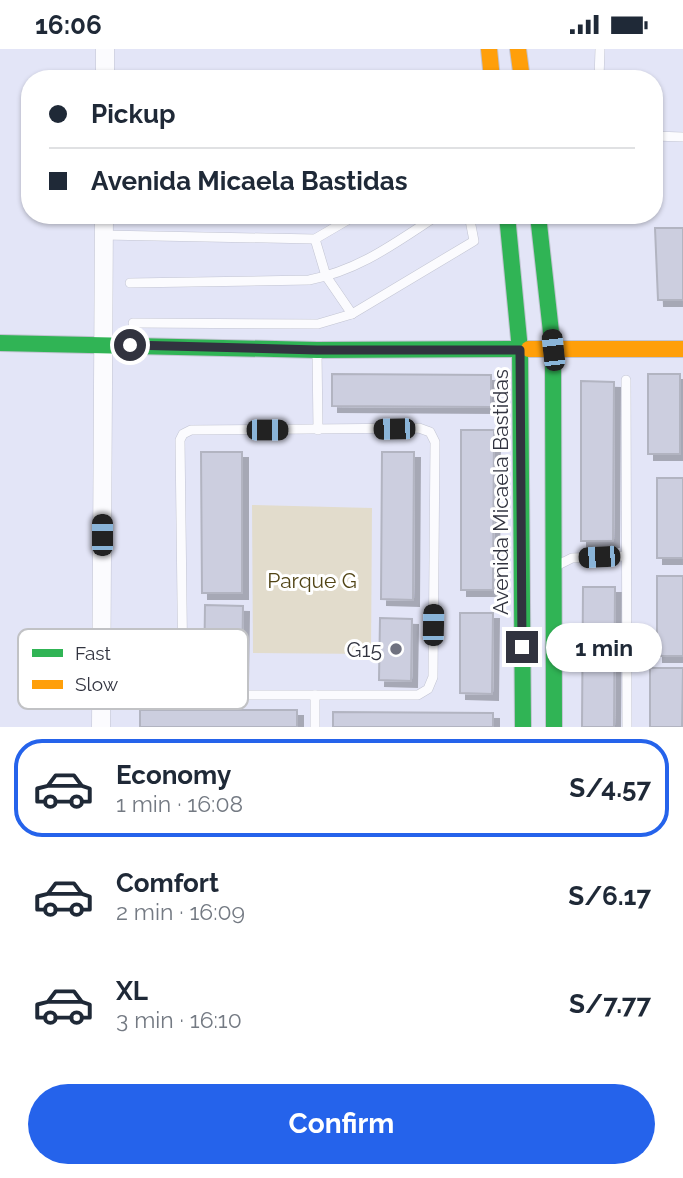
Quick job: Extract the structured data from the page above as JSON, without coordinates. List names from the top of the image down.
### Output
{
  "streets": {
    "main road": ["Avenida Micaela Bastidas"]
  },
  "parks": ["Parque G"],
  "places": ["G15"],
  "legend": ["Fast", "Slow"],
  "page": {
    "status": "16:06",
    "banner": ["Pickup", "Avenida Micaela Bastidas"],
    "bubble": "1 min",
    "list": [
      {
        "name": "Economy",
        "note": "1 min · 16:08",
        "value": "S/4.57"
      },
      {
        "name": "Comfort",
        "note": "2 min · 16:09",
        "value": "S/6.17"
      },
      {
        "name": "XL",
        "note": "3 min · 16:10",
        "value": "S/7.77"
      }
    ],
    "buttons": "Confirm"
  }
}
